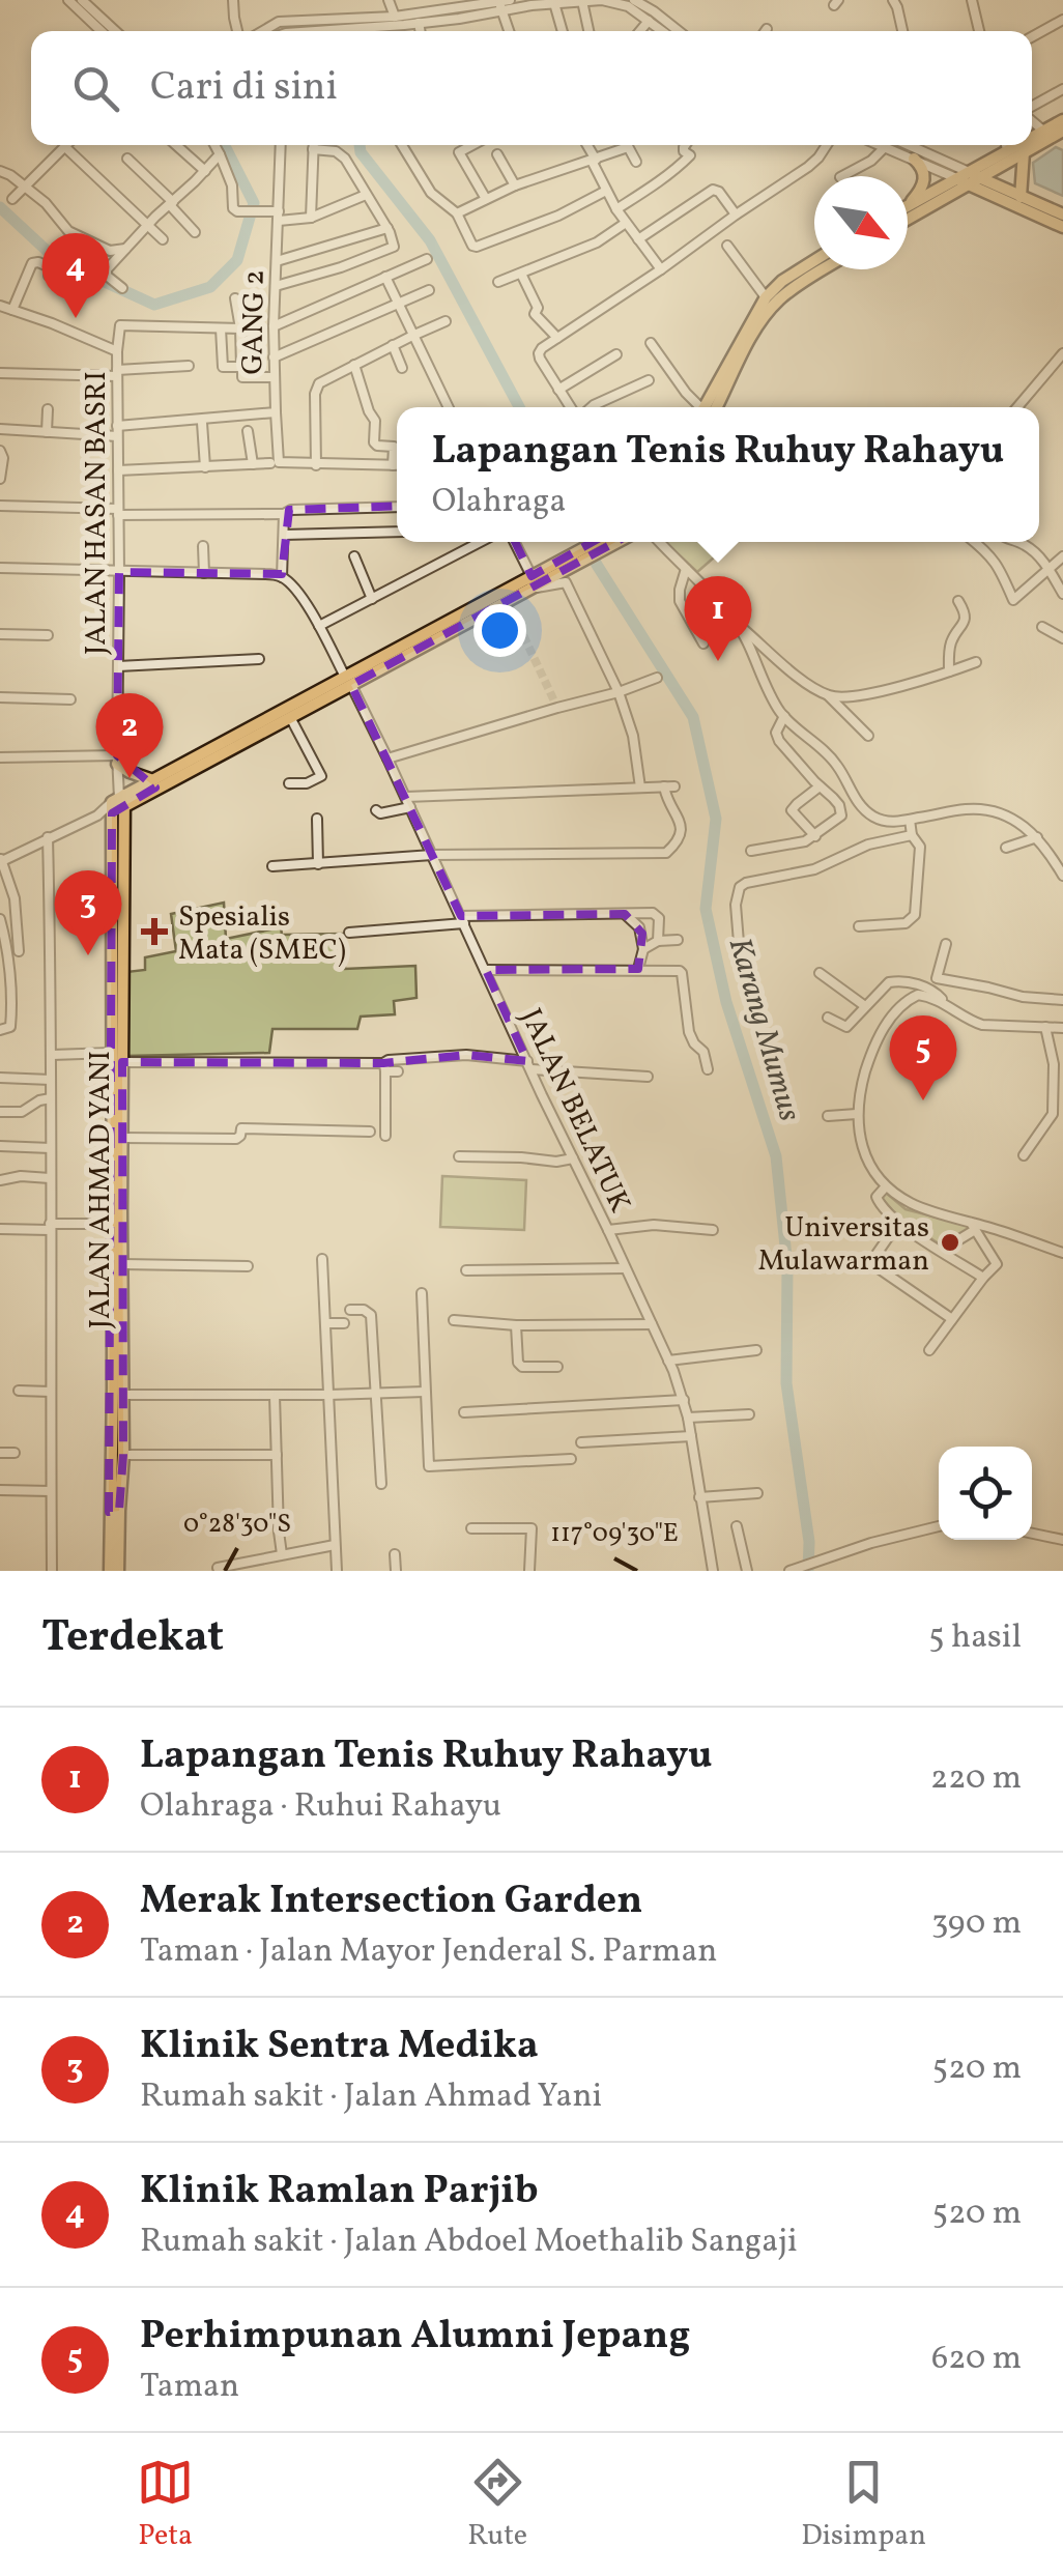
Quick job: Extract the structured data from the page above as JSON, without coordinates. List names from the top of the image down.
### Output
{
  "streets": {
    "main road": ["JALAN AHMAD YANI"],
    "street": ["GANG 2", "JALAN HASAN BASRI", "JALAN BELATUK"]
  },
  "crossings": [
    ["GANG 2", "JALAN HASAN BASRI"],
    ["JALAN HASAN BASRI", "JALAN AHMAD YANI"]
  ],
  "water": ["Karang Mumus"],
  "places": {
    "health": ["Spesialis Mata (SMEC)"],
    "other": ["Universitas Mulawarman"]
  },
  "north": "bottom right",
  "page": {
    "search": "Cari di sini",
    "pins": [
      "4",
      "1",
      "2",
      "3",
      "5"
    ],
    "popup": ["Lapangan Tenis Ruhuy Rahayu", "Olahraga"],
    "heading": ["Terdekat", "5 hasil"],
    "list": [
      {
        "mark": "1",
        "name": "Lapangan Tenis Ruhuy Rahayu",
        "note": "Olahraga · Ruhui Rahayu",
        "value": "220 m"
      },
      {
        "mark": "2",
        "name": "Merak Intersection Garden",
        "note": "Taman · Jalan Mayor Jenderal S. Parman",
        "value": "390 m"
      },
      {
        "mark": "3",
        "name": "Klinik Sentra Medika",
        "note": "Rumah sakit · Jalan Ahmad Yani",
        "value": "520 m"
      },
      {
        "mark": "4",
        "name": "Klinik Ramlan Parjib",
        "note": "Rumah sakit · Jalan Abdoel Moethalib Sangaji",
        "value": "520 m"
      },
      {
        "mark": "5",
        "name": "Perhimpunan Alumni Jepang",
        "note": "Taman",
        "value": "620 m"
      }
    ],
    "nav": ["Peta", "Rute", "Disimpan"]
  },
  "coordinates": ["0°28'30\"S", "117°09'30\"E"]
}
